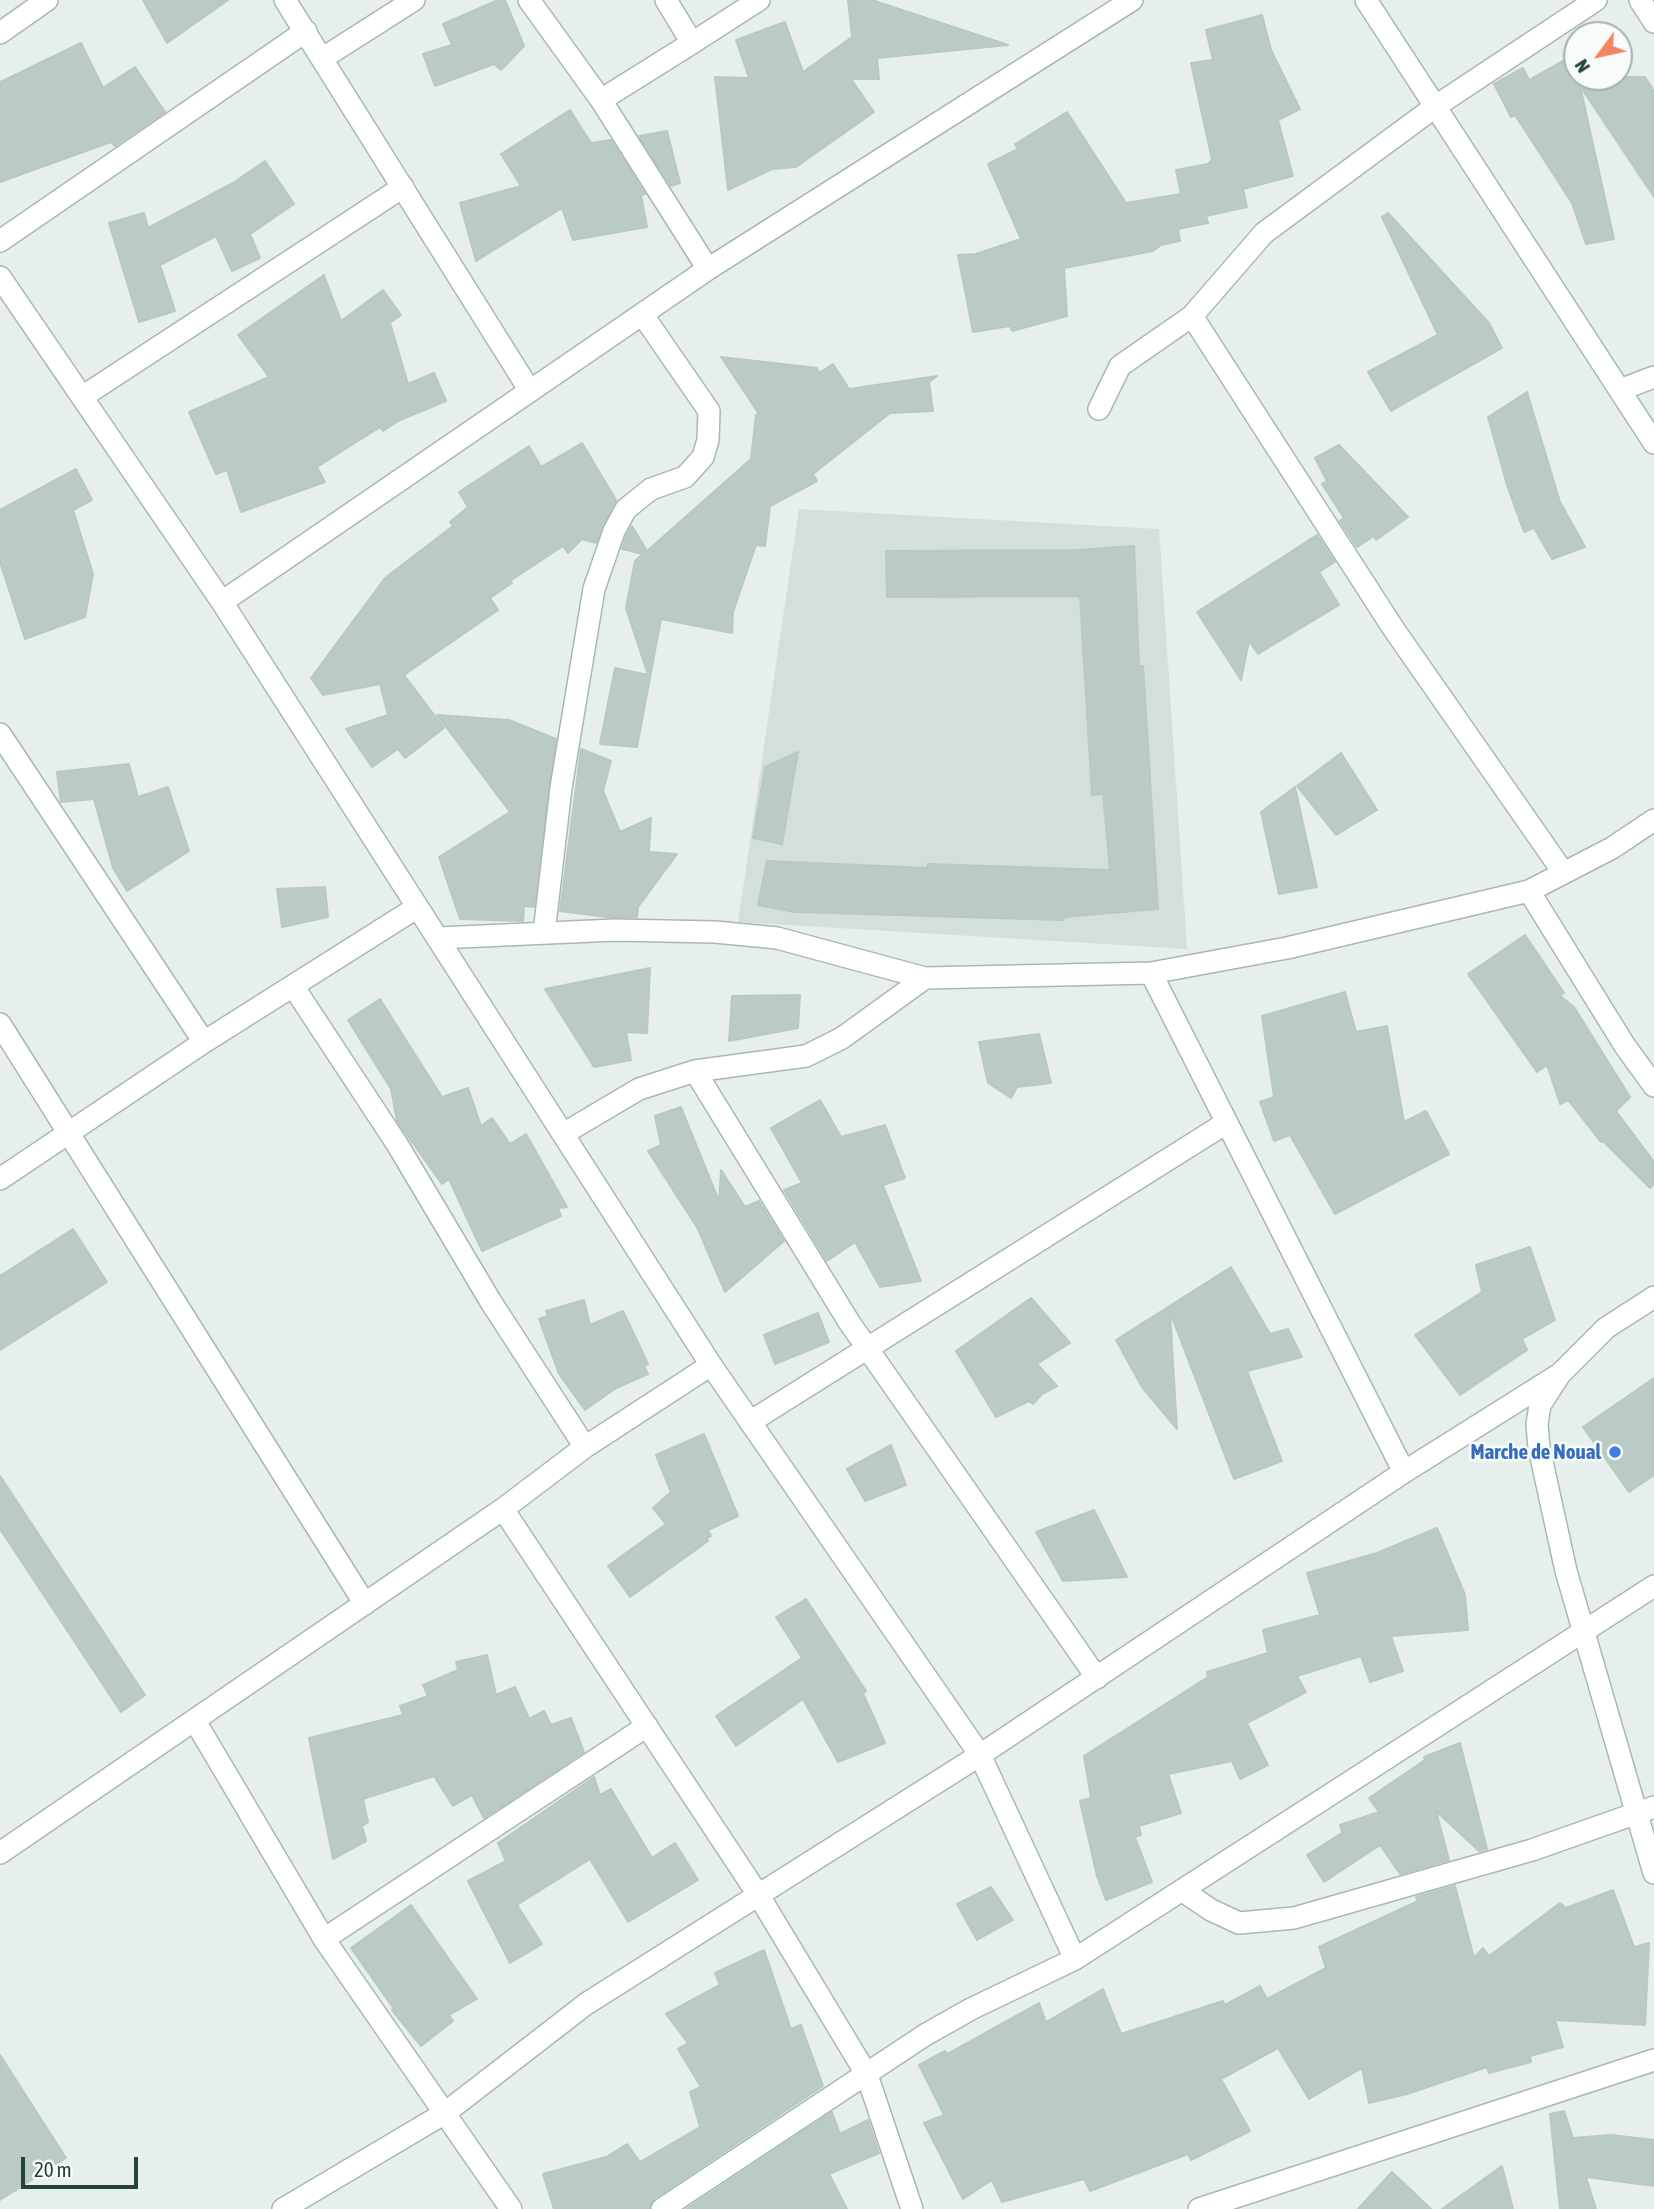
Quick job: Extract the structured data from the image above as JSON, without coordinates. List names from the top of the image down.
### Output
{
  "places": ["Marche de Noual"],
  "scale_bar": "20 m",
  "north": "bottom left"
}
